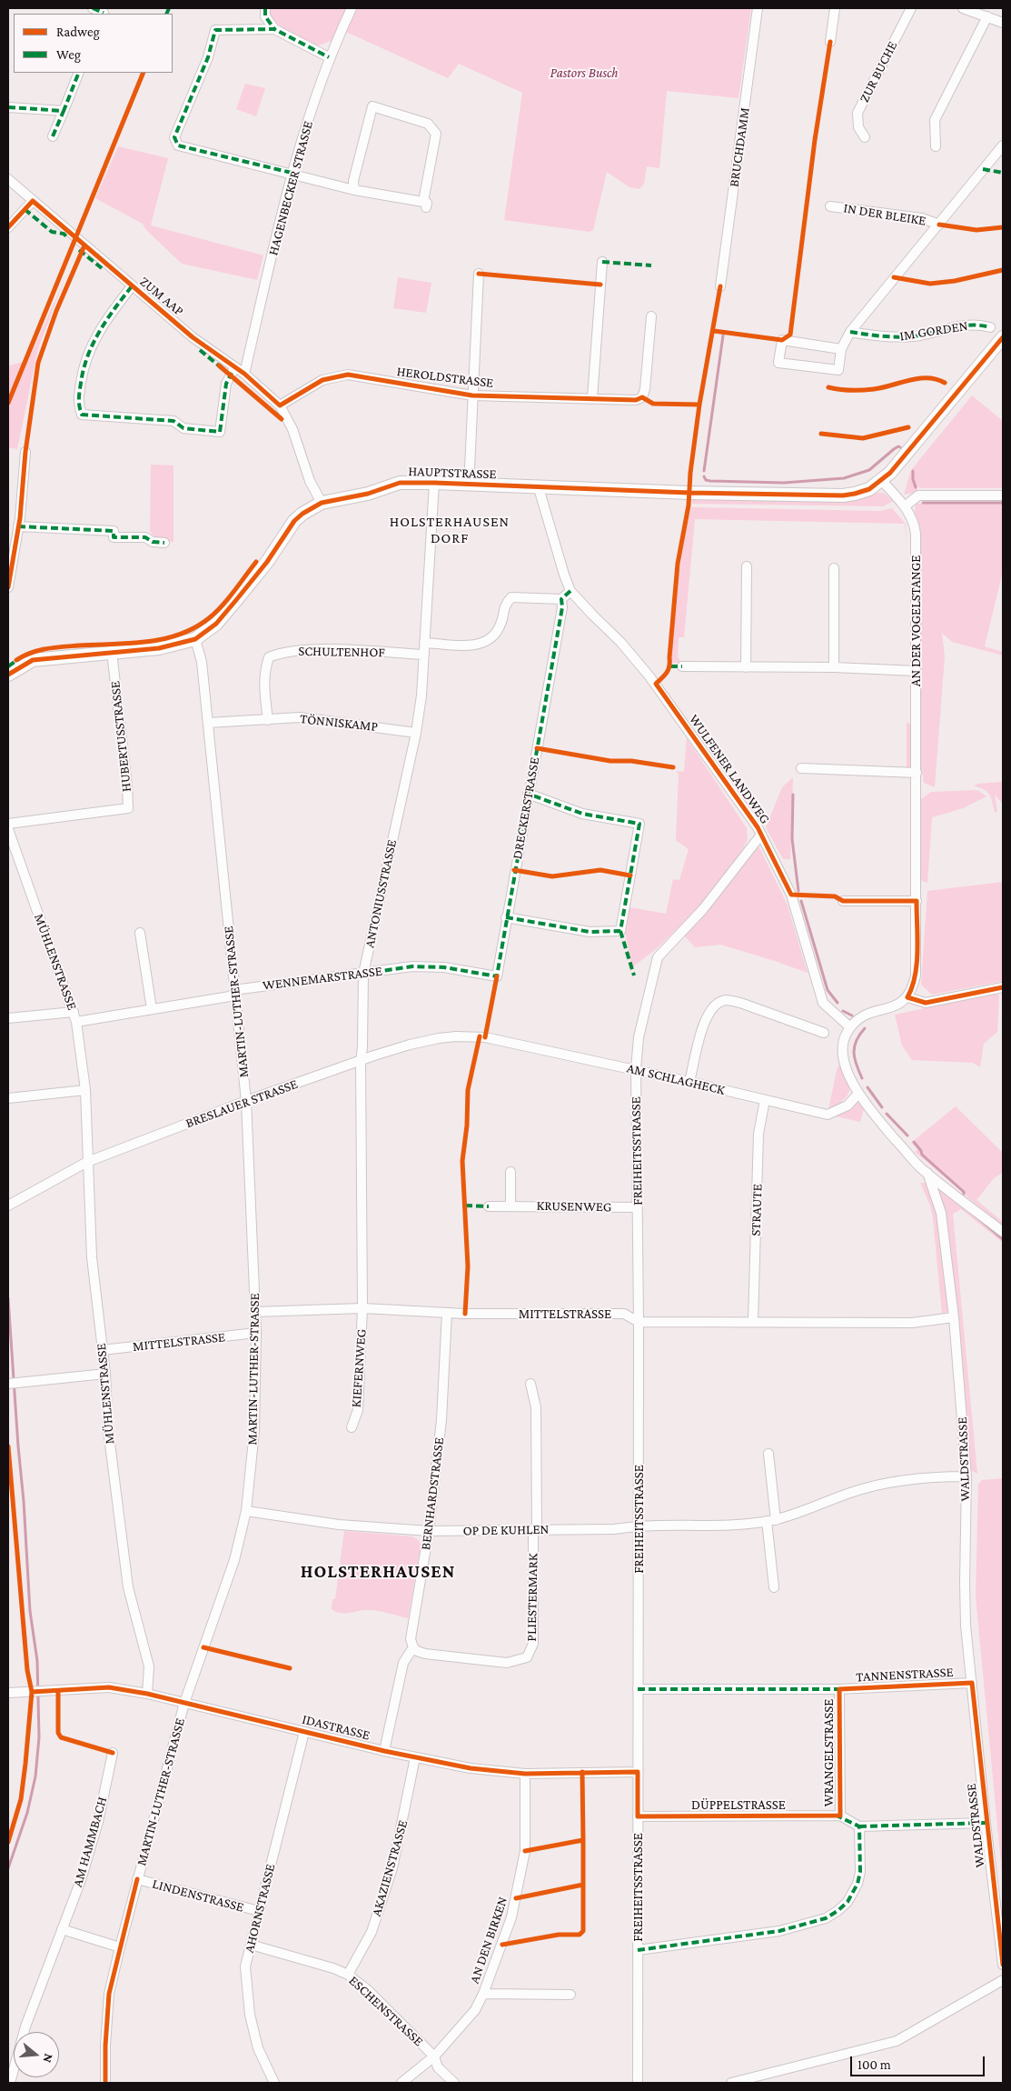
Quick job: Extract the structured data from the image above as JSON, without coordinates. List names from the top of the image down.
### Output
{
  "streets": {
    "main road": ["HAUPTSTRASSE"],
    "street": [
      "ZUR BUCHE",
      "BRUCHDAMM",
      "HAGENBECKER STRASSE",
      "IN DER BLEIKE",
      "ZUM AAP",
      "IM GORDEN",
      "HEROLDSTRASSE",
      "AN DER VOGELSTANGE",
      "SCHULTENHOF",
      "TÖNNISKAMP",
      "HUBERTUSSTRASSE",
      "WULFENER LANDWEG",
      "DRECKERSTRASSE",
      "ANTONIUSSTRASSE",
      "MÜHLENSTRASSE",
      "WENNEMARSTRASSE",
      "MARTIN-LUTHER-STRASSE",
      "AM SCHLAGHECK",
      "BRESLAUER STRASSE",
      "FREIHEITSSTRASSE",
      "KRUSENWEG",
      "STRAUTE",
      "MITTELSTRASSE",
      "KIEFERNWEG",
      "WALDSTRASSE",
      "BERNHARDSTRASSE",
      "OP DE KUHLEN",
      "PLIESTERMARK",
      "TANNENSTRASSE",
      "IDASTRASSE",
      "WRANGELSTRASSE",
      "DÜPPELSTRASSE",
      "AM HAMMBACH",
      "AKAZIENSTRASSE",
      "LINDENSTRASSE",
      "AHORNSTRASSE",
      "AN DEN BIRKEN",
      "ESCHENSTRASSE"
    ]
  },
  "crossings": [
    ["HAGENBECKER STRASSE", "ZUM AAP"],
    ["ZUM AAP", "HEROLDSTRASSE"],
    ["ZUM AAP", "HAUPTSTRASSE"],
    ["HAUPTSTRASSE", "AN DER VOGELSTANGE"],
    ["HAUPTSTRASSE", "HUBERTUSSTRASSE"],
    ["HAUPTSTRASSE", "WULFENER LANDWEG"],
    ["HAUPTSTRASSE", "ANTONIUSSTRASSE"],
    ["HAUPTSTRASSE", "MARTIN-LUTHER-STRASSE"],
    ["SCHULTENHOF", "TÖNNISKAMP"],
    ["SCHULTENHOF", "ANTONIUSSTRASSE"],
    ["TÖNNISKAMP", "ANTONIUSSTRASSE"],
    ["TÖNNISKAMP", "MARTIN-LUTHER-STRASSE"],
    ["WULFENER LANDWEG", "FREIHEITSSTRASSE"],
    ["DRECKERSTRASSE", "WENNEMARSTRASSE"],
    ["ANTONIUSSTRASSE", "WENNEMARSTRASSE"],
    ["ANTONIUSSTRASSE", "BRESLAUER STRASSE"],
    ["ANTONIUSSTRASSE", "MITTELSTRASSE"],
    ["ANTONIUSSTRASSE", "KIEFERNWEG"],
    ["MÜHLENSTRASSE", "WENNEMARSTRASSE"],
    ["MÜHLENSTRASSE", "BRESLAUER STRASSE"],
    ["MÜHLENSTRASSE", "MITTELSTRASSE"],
    ["MÜHLENSTRASSE", "IDASTRASSE"],
    ["WENNEMARSTRASSE", "MARTIN-LUTHER-STRASSE"],
    ["MARTIN-LUTHER-STRASSE", "BRESLAUER STRASSE"],
    ["MARTIN-LUTHER-STRASSE", "MITTELSTRASSE"],
    ["MARTIN-LUTHER-STRASSE", "OP DE KUHLEN"],
    ["MARTIN-LUTHER-STRASSE", "IDASTRASSE"],
    ["MARTIN-LUTHER-STRASSE", "LINDENSTRASSE"],
    ["AM SCHLAGHECK", "BRESLAUER STRASSE"],
    ["AM SCHLAGHECK", "FREIHEITSSTRASSE"],
    ["AM SCHLAGHECK", "STRAUTE"],
    ["FREIHEITSSTRASSE", "KRUSENWEG"],
    ["FREIHEITSSTRASSE", "MITTELSTRASSE"],
    ["FREIHEITSSTRASSE", "OP DE KUHLEN"],
    ["FREIHEITSSTRASSE", "TANNENSTRASSE"],
    ["FREIHEITSSTRASSE", "IDASTRASSE"],
    ["FREIHEITSSTRASSE", "DÜPPELSTRASSE"],
    ["STRAUTE", "MITTELSTRASSE"],
    ["MITTELSTRASSE", "KIEFERNWEG"],
    ["MITTELSTRASSE", "WALDSTRASSE"],
    ["MITTELSTRASSE", "BERNHARDSTRASSE"],
    ["WALDSTRASSE", "OP DE KUHLEN"],
    ["WALDSTRASSE", "TANNENSTRASSE"],
    ["BERNHARDSTRASSE", "OP DE KUHLEN"],
    ["BERNHARDSTRASSE", "PLIESTERMARK"],
    ["OP DE KUHLEN", "PLIESTERMARK"],
    ["TANNENSTRASSE", "WRANGELSTRASSE"],
    ["IDASTRASSE", "AKAZIENSTRASSE"],
    ["IDASTRASSE", "AHORNSTRASSE"],
    ["IDASTRASSE", "AN DEN BIRKEN"],
    ["WRANGELSTRASSE", "DÜPPELSTRASSE"],
    ["AKAZIENSTRASSE", "ESCHENSTRASSE"],
    ["LINDENSTRASSE", "AHORNSTRASSE"],
    ["AHORNSTRASSE", "ESCHENSTRASSE"],
    ["AN DEN BIRKEN", "ESCHENSTRASSE"]
  ],
  "districts": ["HOLSTERHAUSEN DORF", "HOLSTERHAUSEN"],
  "parks": ["Pastors Busch"],
  "legend": ["Radweg", "Weg"],
  "scale_bar": "100 m",
  "north": "right"
}
